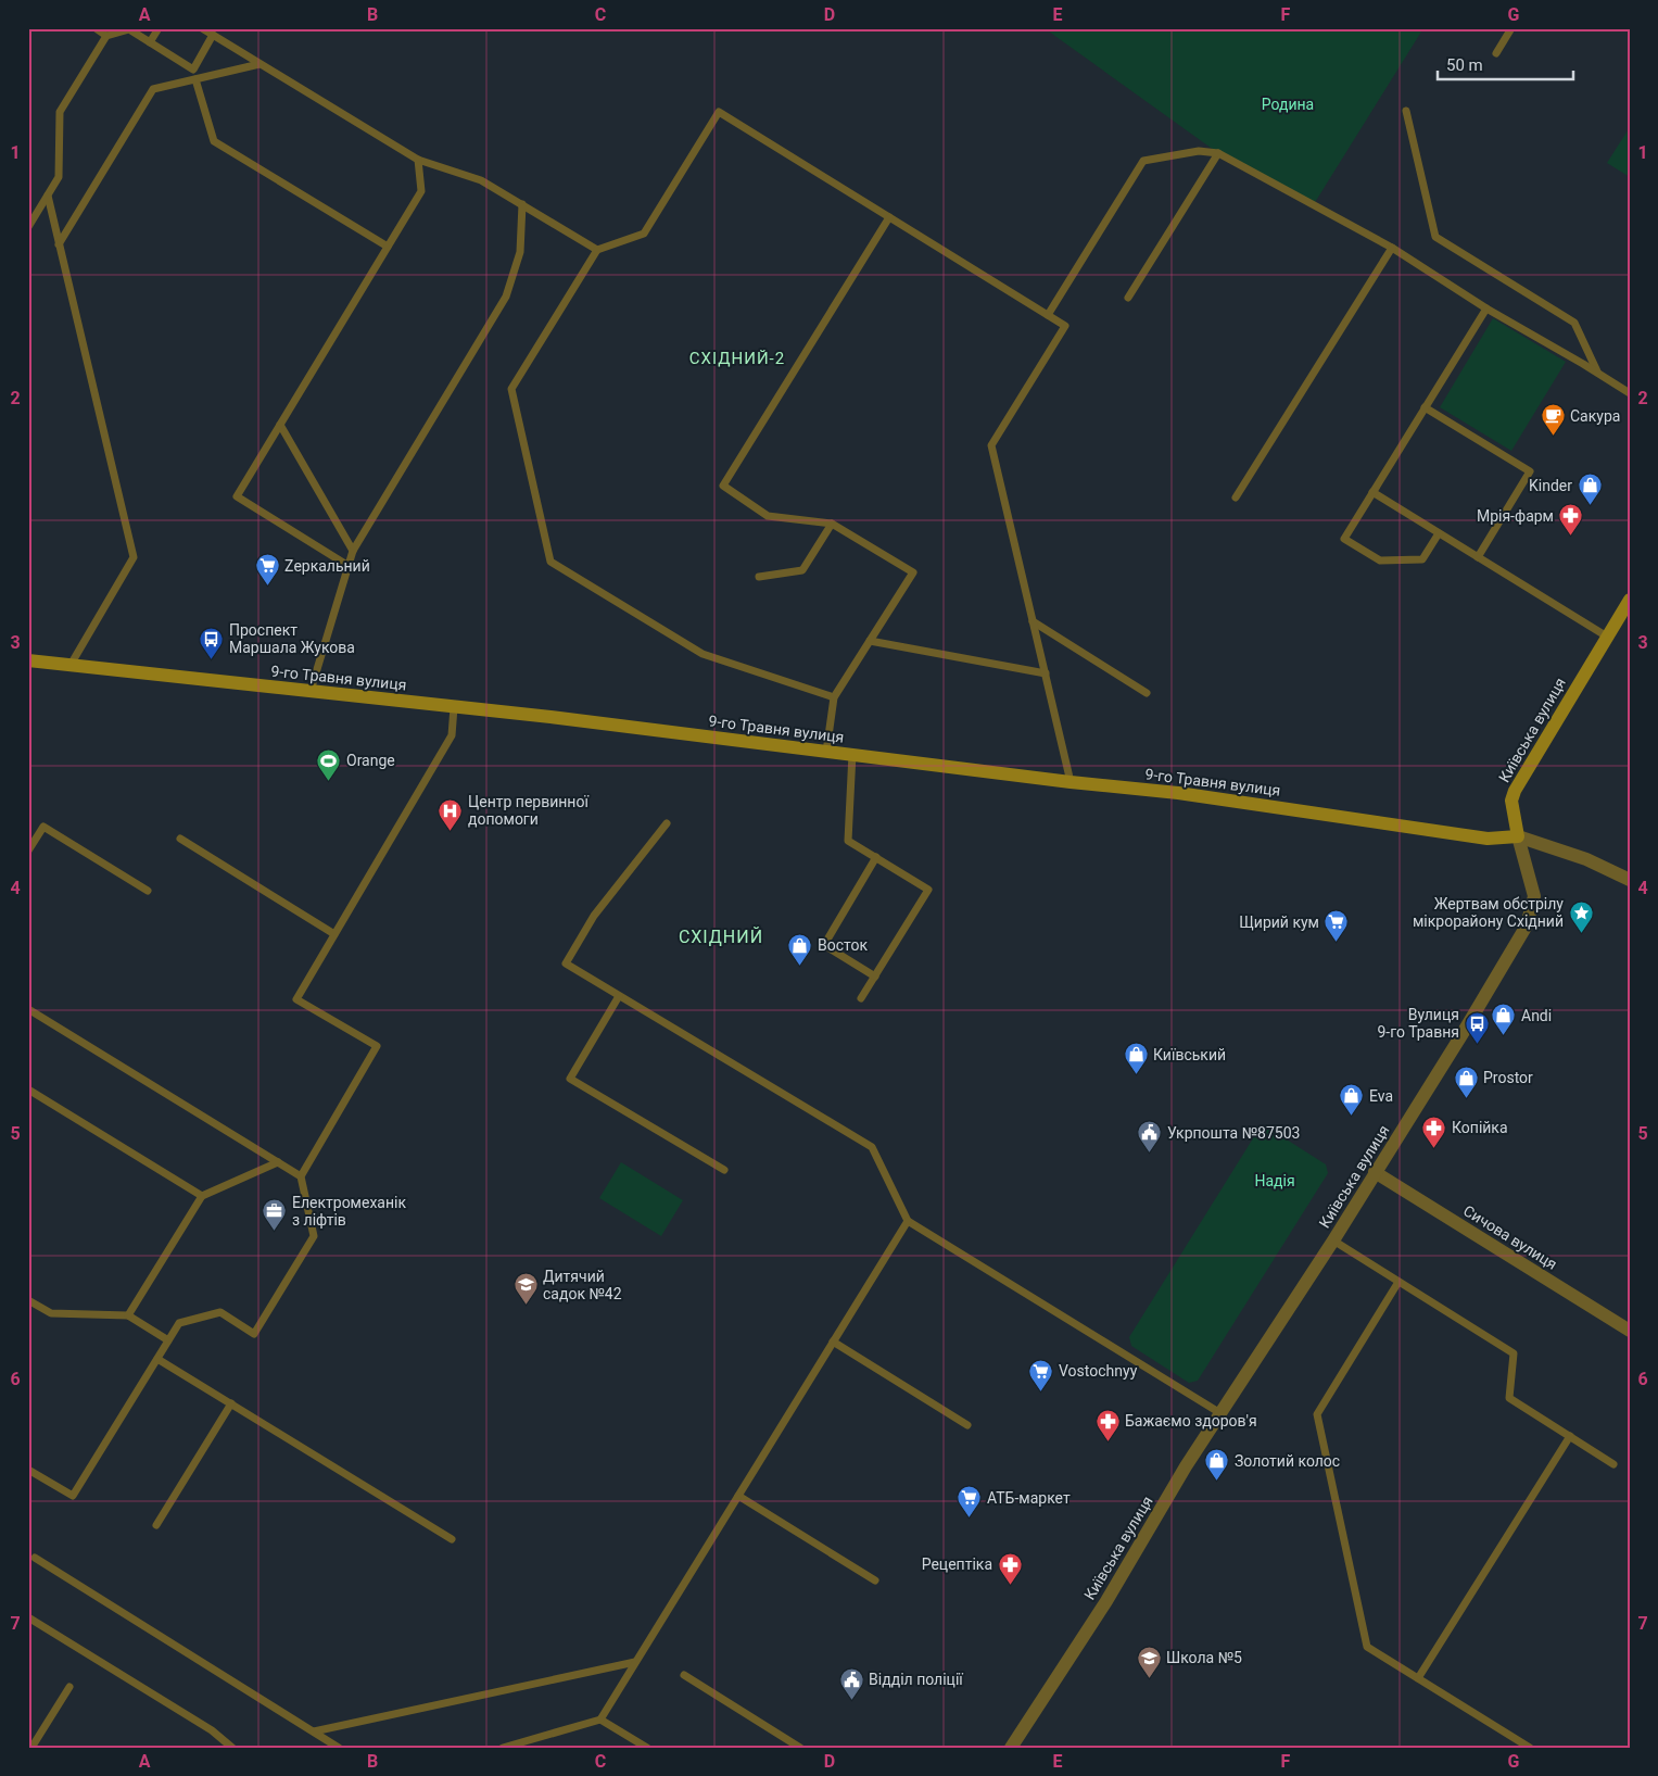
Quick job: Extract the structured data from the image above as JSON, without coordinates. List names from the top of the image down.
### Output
{
  "streets": {
    "street": ["9-го Травня вулиця", "Київська вулиця", "Сичова вулиця"]
  },
  "crossings": [
    ["9-го Травня вулиця", "Київська вулиця"],
    ["Київська вулиця", "Сичова вулиця"]
  ],
  "districts": ["СХІДНИЙ-2", "СХІДНИЙ"],
  "parks": ["Родина", "Надія"],
  "places": {
    "cafe": ["Сакура"],
    "shop": [
      "Kinder",
      "Восток",
      "Andi",
      "Київський",
      "Prostor",
      "Eva",
      "Золотий колос"
    ],
    "pharmacy": [
      "Мрія-фарм",
      "Копійка",
      "Бажаємо здоров'я",
      "Рецептіка"
    ],
    "supermarket": [
      "Zеркальний",
      "Щирий кум",
      "Vostochnyy",
      "АТБ-маркет"
    ],
    "bus stop": ["Проспект Маршала Жукова", "Вулиця 9-го Травня"],
    "sports": ["Orange"],
    "hospital": ["Центр первинної допомоги"],
    "place": ["Жертвам обстрілу мікрорайону Східний"],
    "public building": ["Укрпошта №87503", "Відділ поліції"],
    "office": ["Електромеханік з ліфтів"],
    "school or university": ["Дитячий садок №42", "Школа №5"]
  },
  "scale_bar": "50 m",
  "grid": {
    "columns": [
      "A",
      "B",
      "C",
      "D",
      "E",
      "F",
      "G"
    ],
    "rows": [
      "1",
      "2",
      "3",
      "4",
      "5",
      "6",
      "7"
    ]
  }
}
